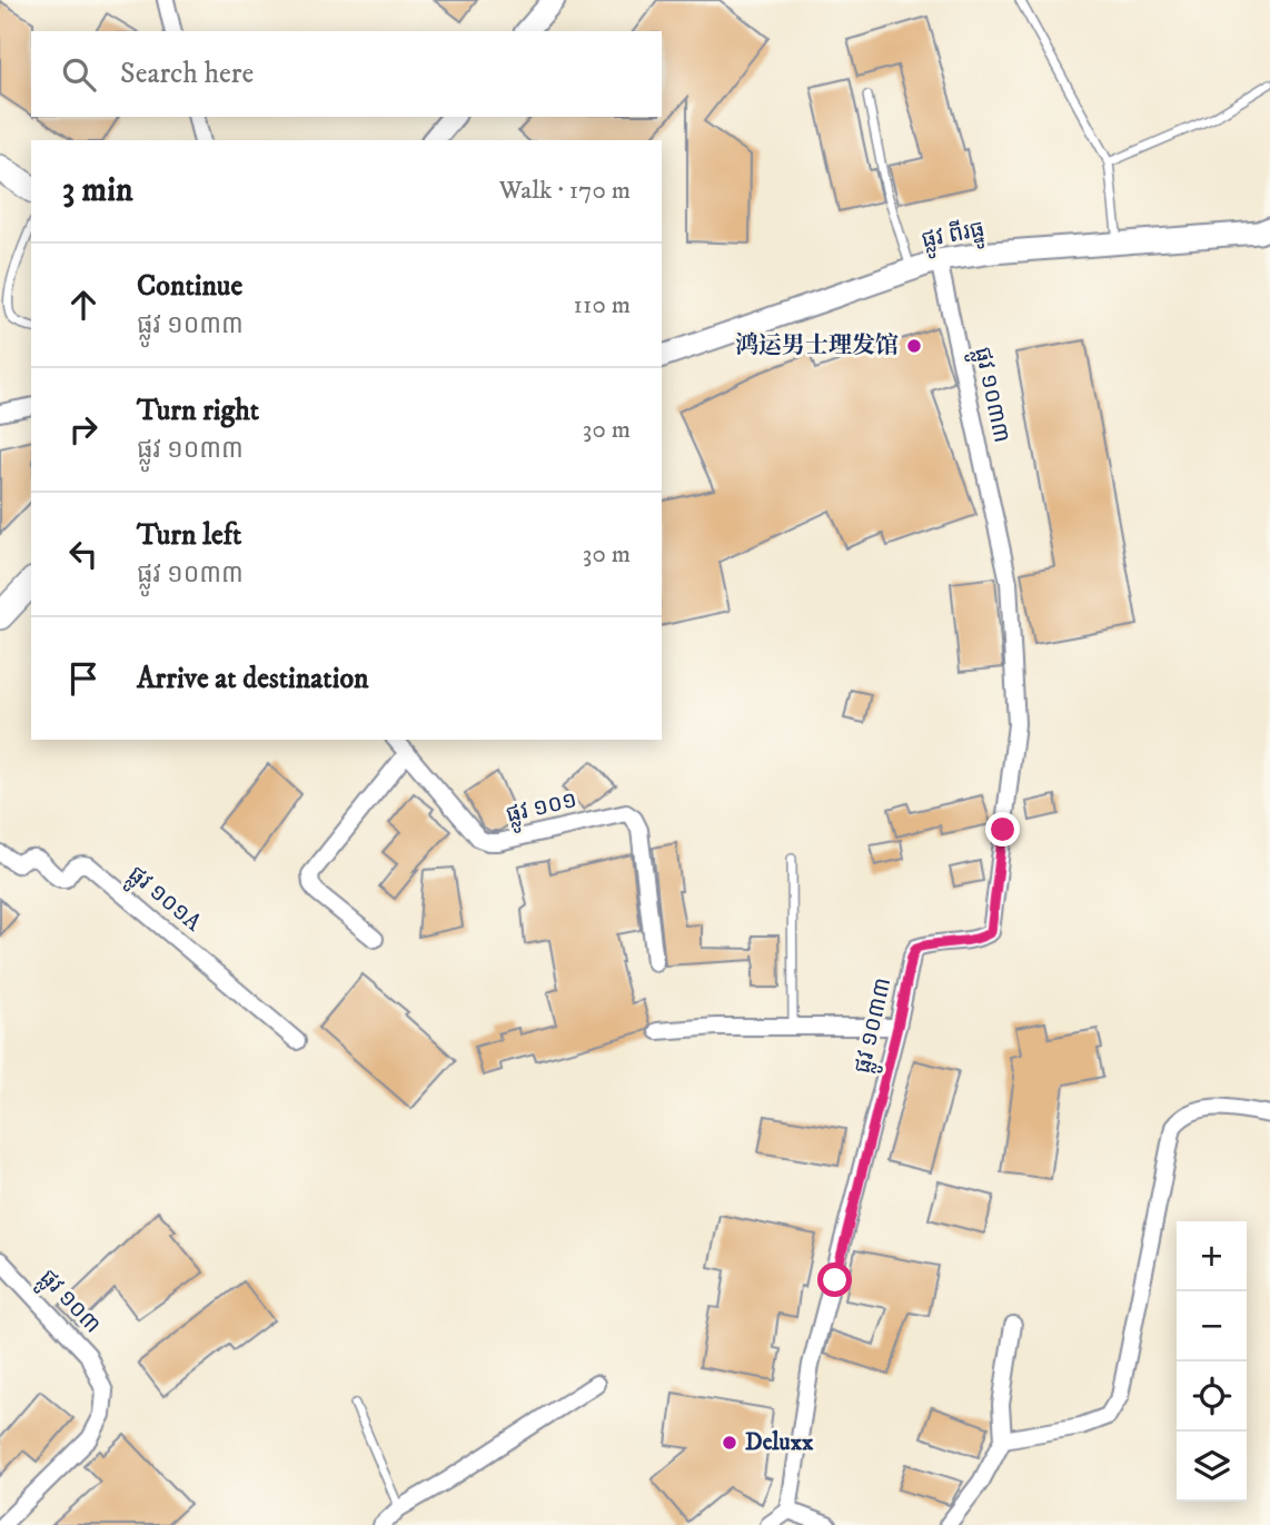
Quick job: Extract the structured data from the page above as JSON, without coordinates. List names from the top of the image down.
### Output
{
  "streets": {
    "main road": ["ផ្លូវ ពីរធ្នូ"],
    "street": [
      "ផ្លូវ ១០៣៣",
      "ផ្លូវ ១០១",
      "ផ្លូវ ១០១A",
      "ផ្លូវ ១០៣"
    ]
  },
  "crossings": [
    ["ផ្លូវ ពីរធ្នូ", "ផ្លូវ ១០៣៣"]
  ],
  "places": ["鸿运男士理发馆", "Deluxx"],
  "page": {
    "search": "Search here",
    "heading": ["3 min", "Walk · 170 m"],
    "list": [
      ["Continue", "ផ្លូវ ១០៣៣", "110 m"],
      ["Turn right", "ផ្លូវ ១០៣៣", "30 m"],
      ["Turn left", "ផ្លូវ ១០៣៣", "30 m"],
      "Arrive at destination"
    ],
    "map_buttons": ["+", "−"]
  }
}
